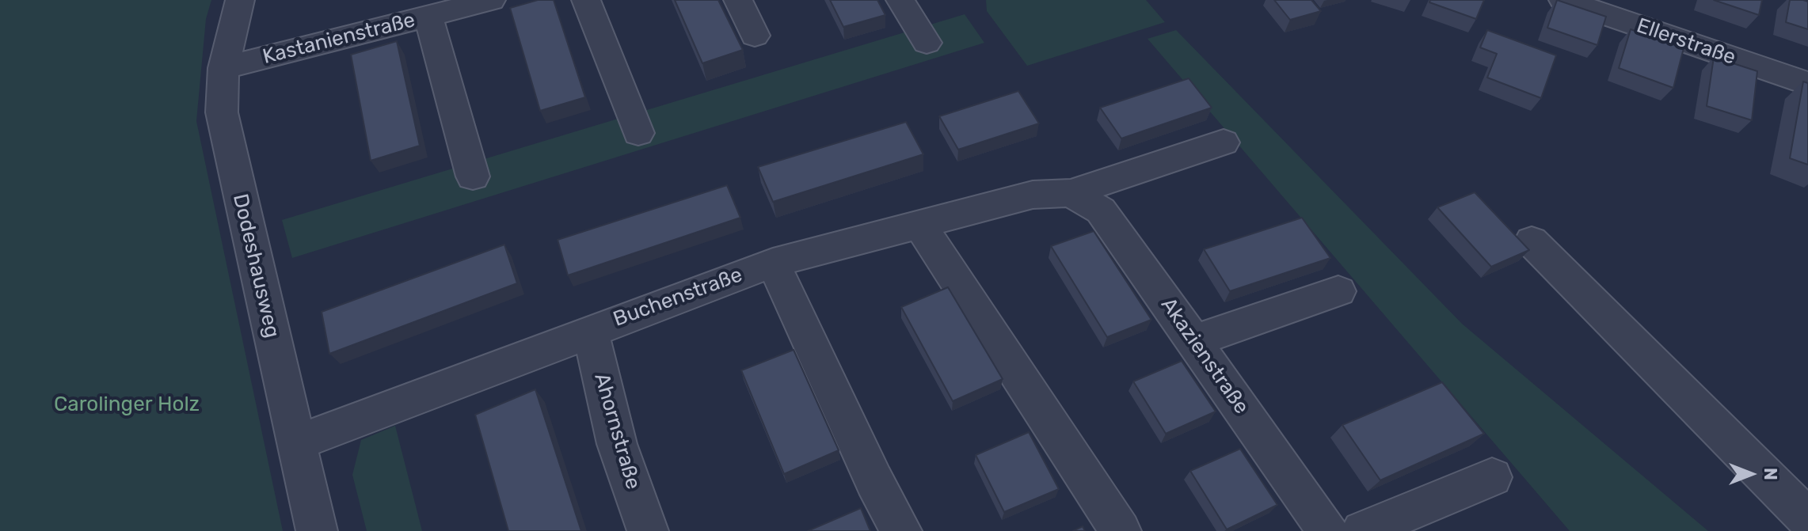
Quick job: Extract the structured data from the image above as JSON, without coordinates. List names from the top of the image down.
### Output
{
  "streets": {
    "street": [
      "Kastanienstraße",
      "Ellerstraße",
      "Dodeshausweg",
      "Buchenstraße",
      "Akazienstraße",
      "Ahornstraße"
    ]
  },
  "crossings": [
    ["Kastanienstraße", "Dodeshausweg"],
    ["Dodeshausweg", "Buchenstraße"],
    ["Buchenstraße", "Akazienstraße"],
    ["Buchenstraße", "Ahornstraße"]
  ],
  "parks": ["Carolinger Holz"],
  "north": "right"
}
